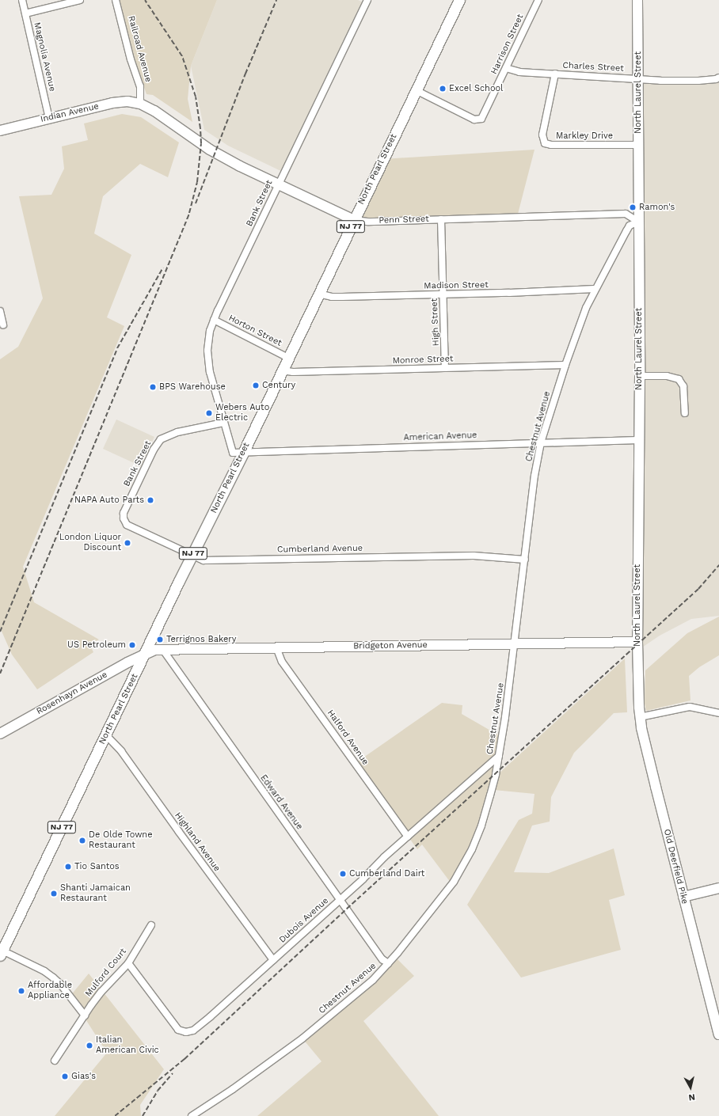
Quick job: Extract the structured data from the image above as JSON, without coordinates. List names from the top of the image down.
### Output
{
  "streets": {
    "main road": ["North Pearl Street", "NJ 77"],
    "street": [
      "Harrison Street",
      "Railroad Avenue",
      "Magnolia Avenue",
      "Charles Street",
      "North Laurel Street",
      "Indian Avenue",
      "Markley Drive",
      "Bank Street",
      "Penn Street",
      "Madison Street",
      "High Street",
      "Horton Street",
      "Monroe Street",
      "Chestnut Avenue",
      "American Avenue",
      "Cumberland Avenue",
      "Bridgeton Avenue",
      "Rosenhayn Avenue",
      "Halford Avenue",
      "Edward Avenue",
      "Highland Avenue",
      "Old Deerfield Pike",
      "Dubois Avenue",
      "Mulford Court"
    ]
  },
  "crossings": [
    ["Harrison Street", "Charles Street"],
    ["Harrison Street", "North Pearl Street"],
    ["Railroad Avenue", "Indian Avenue"],
    ["Railroad Avenue", "Penn Street"],
    ["Magnolia Avenue", "Indian Avenue"],
    ["Charles Street", "North Laurel Street"],
    ["Charles Street", "Markley Drive"],
    ["North Laurel Street", "Markley Drive"],
    ["North Laurel Street", "Penn Street"],
    ["North Laurel Street", "Chestnut Avenue"],
    ["North Laurel Street", "American Avenue"],
    ["North Laurel Street", "Bridgeton Avenue"],
    ["North Laurel Street", "Old Deerfield Pike"],
    ["Indian Avenue", "Penn Street"],
    ["North Pearl Street", "Bank Street"],
    ["North Pearl Street", "Penn Street"],
    ["North Pearl Street", "Madison Street"],
    ["North Pearl Street", "Horton Street"],
    ["North Pearl Street", "Monroe Street"],
    ["North Pearl Street", "American Avenue"],
    ["North Pearl Street", "Cumberland Avenue"],
    ["North Pearl Street", "Bridgeton Avenue"],
    ["North Pearl Street", "Rosenhayn Avenue"],
    ["North Pearl Street", "Highland Avenue"],
    ["Bank Street", "Penn Street"],
    ["Bank Street", "Horton Street"],
    ["Bank Street", "American Avenue"],
    ["Bank Street", "Cumberland Avenue"],
    ["Penn Street", "High Street"],
    ["Penn Street", "Chestnut Avenue"],
    ["Madison Street", "High Street"],
    ["Madison Street", "Chestnut Avenue"],
    ["High Street", "Monroe Street"],
    ["Monroe Street", "Chestnut Avenue"],
    ["Chestnut Avenue", "American Avenue"],
    ["Chestnut Avenue", "Cumberland Avenue"],
    ["Chestnut Avenue", "Bridgeton Avenue"],
    ["Chestnut Avenue", "Edward Avenue"],
    ["Chestnut Avenue", "Dubois Avenue"],
    ["Bridgeton Avenue", "Rosenhayn Avenue"],
    ["Bridgeton Avenue", "Halford Avenue"],
    ["Bridgeton Avenue", "Edward Avenue"],
    ["Halford Avenue", "Dubois Avenue"],
    ["Edward Avenue", "Dubois Avenue"],
    ["Highland Avenue", "Dubois Avenue"],
    ["Dubois Avenue", "Mulford Court"]
  ],
  "places": [
    "Excel School",
    "Ramon's",
    "Century",
    "BPS Warehouse",
    "Webers Auto Electric",
    "NAPA Auto Parts",
    "London Liquor Discount",
    "Terrignos Bakery",
    "US Petroleum",
    "De Olde Towne Restaurant",
    "Tio Santos",
    "Cumberland Dairt",
    "Shanti Jamaican Restaurant",
    "Affordable Appliance",
    "Italian American Civic",
    "Gias's"
  ],
  "north": "bottom"
}
